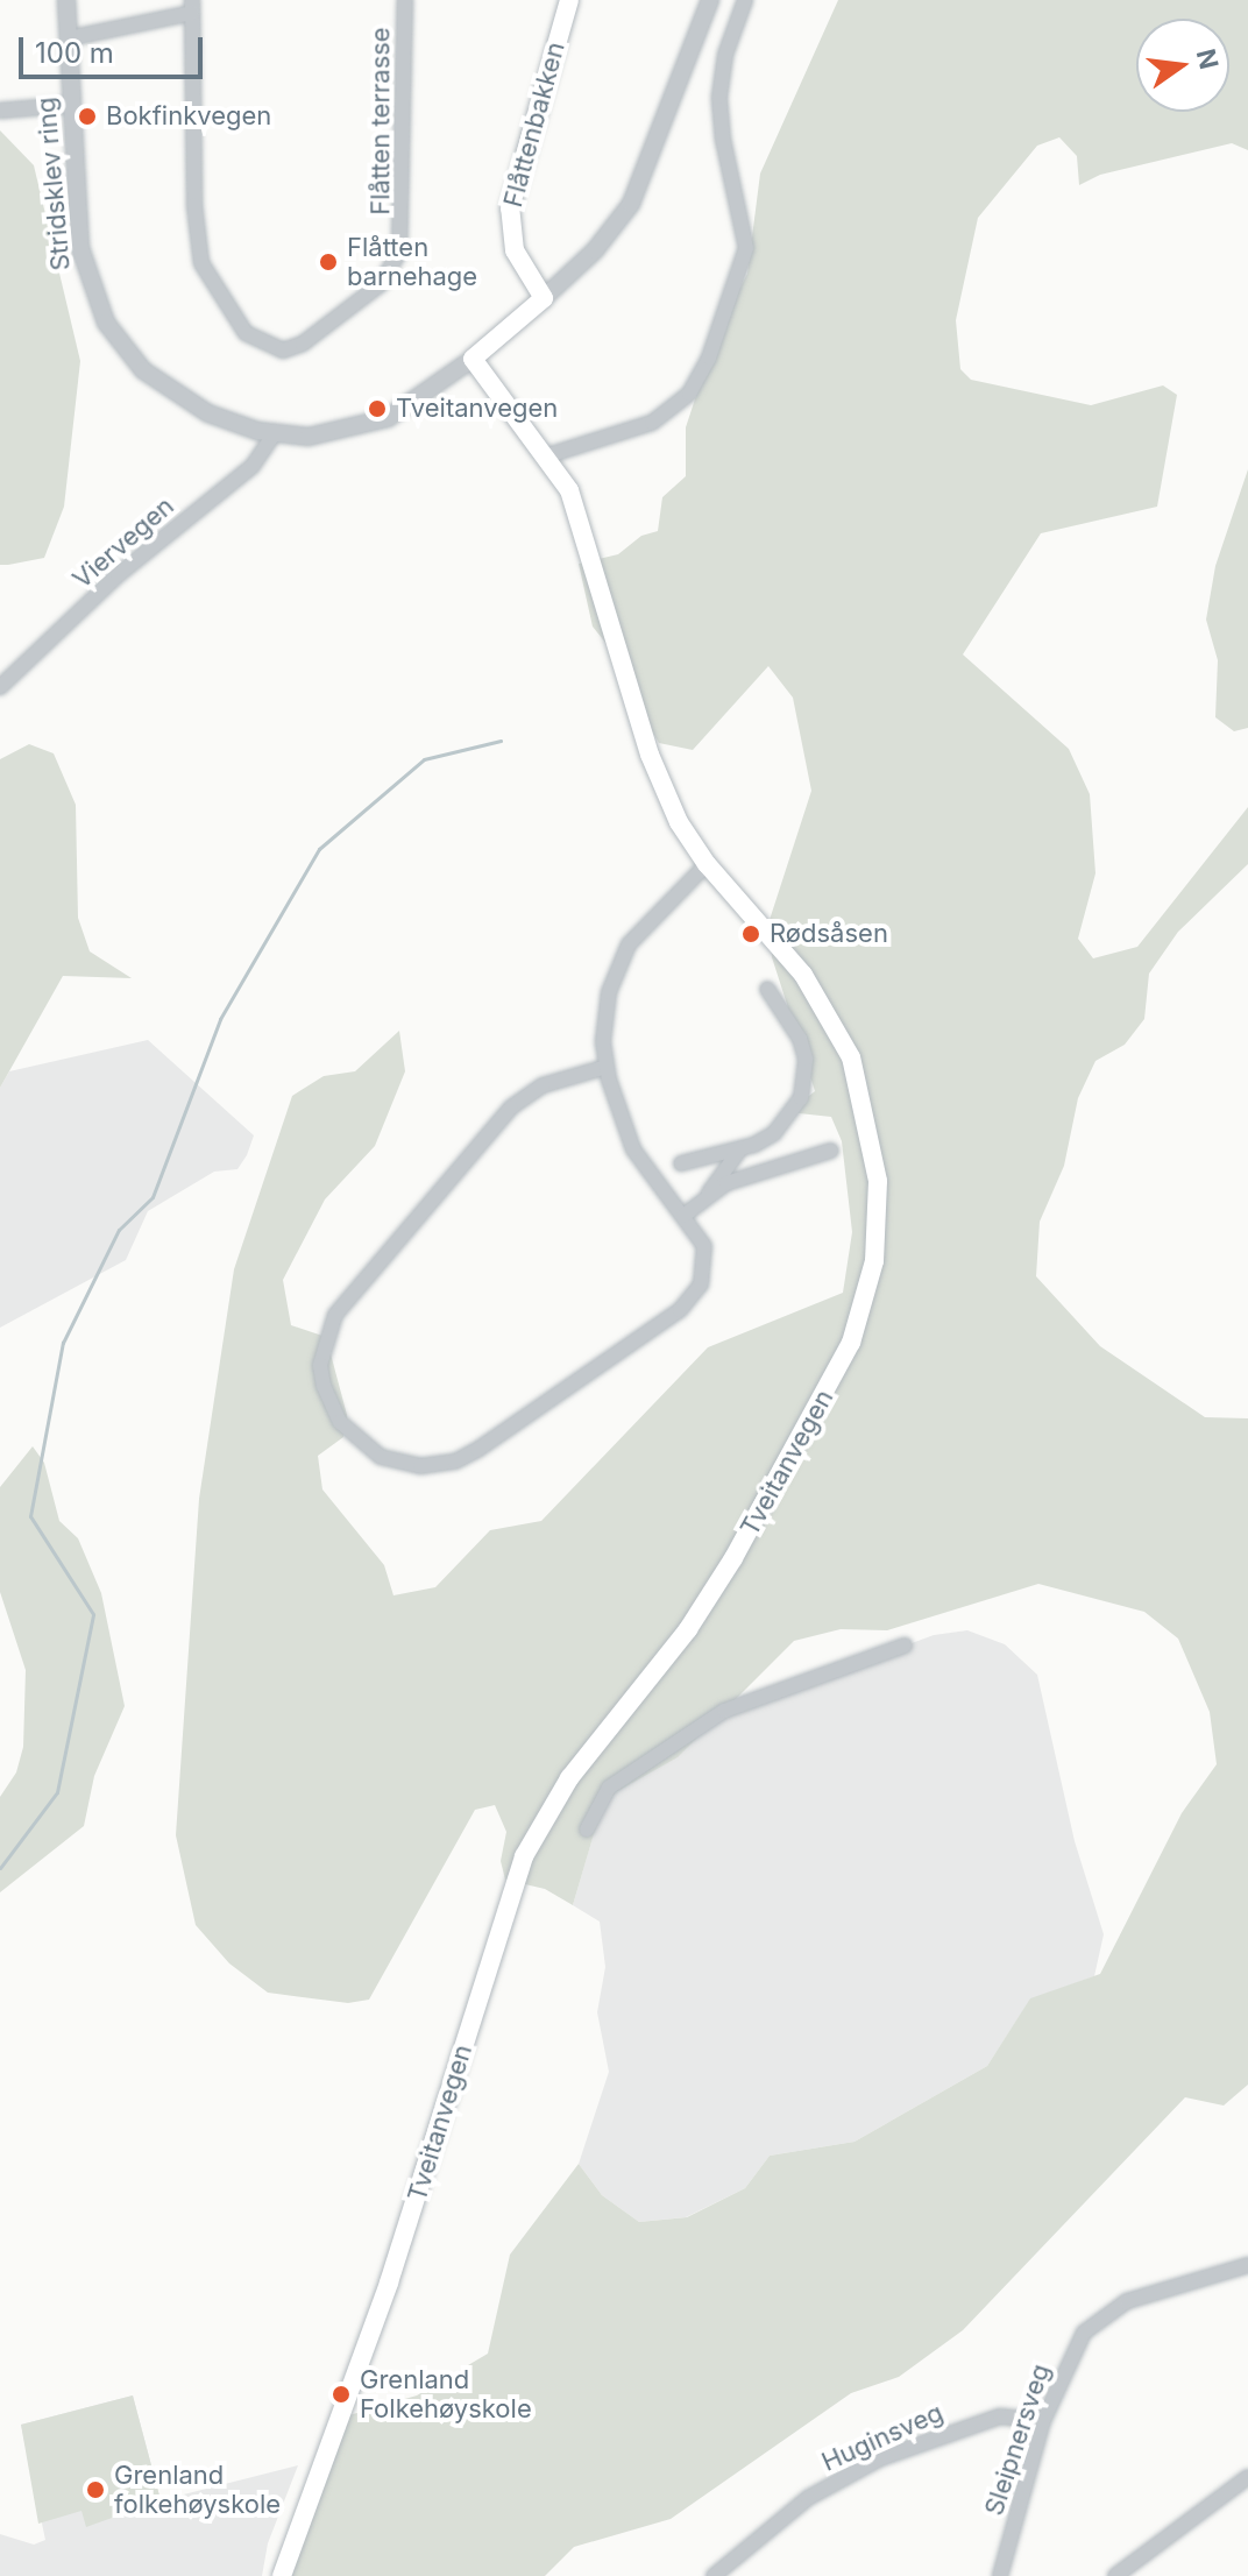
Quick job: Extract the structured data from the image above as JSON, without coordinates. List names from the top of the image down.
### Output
{
  "streets": {
    "main road": ["Flåttenbakken", "Tveitanvegen"],
    "street": [
      "Flåtten terrasse",
      "Stridsklev ring",
      "Viervegen",
      "Huginsveg",
      "Sleipnersveg"
    ]
  },
  "crossings": [
    ["Stridsklev ring", "Viervegen"],
    ["Stridsklev ring", "Tveitanvegen"],
    ["Huginsveg", "Sleipnersveg"]
  ],
  "places": [
    "Bokfinkvegen",
    "Flåtten barnehage",
    "Tveitanvegen",
    "Rødsåsen",
    "Grenland Folkehøyskole",
    "Grenland folkehøyskole"
  ],
  "scale_bar": "100 m",
  "north": "right"
}
